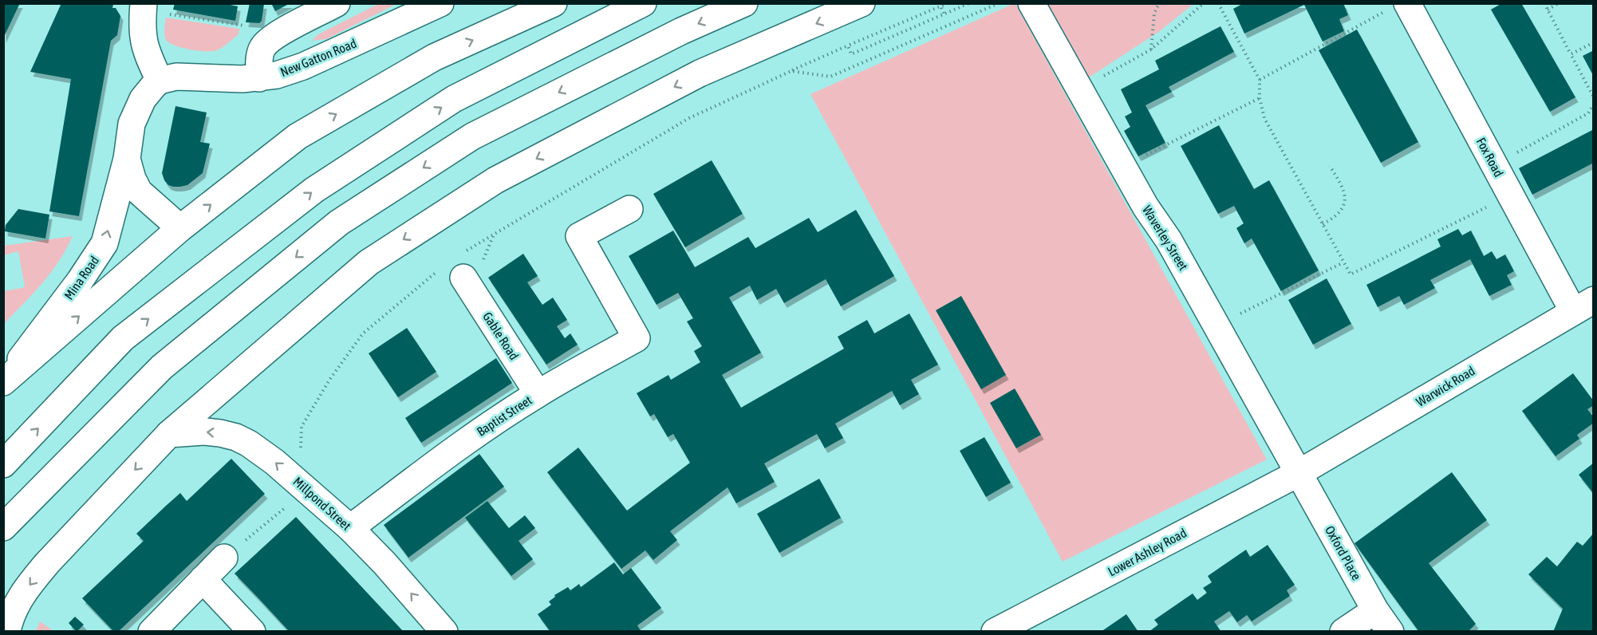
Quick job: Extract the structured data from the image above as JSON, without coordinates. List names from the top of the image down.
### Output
{
  "streets": {
    "main road": [
      "New Gatton Road",
      "Fox Road",
      "Waverley Street",
      "Mina Road",
      "Gable Road",
      "Warwick Road",
      "Baptist Street",
      "Millpond Street",
      "Lower Ashley Road",
      "Oxford Place"
    ]
  },
  "crossings": [
    ["New Gatton Road", "Mina Road"],
    ["Fox Road", "Warwick Road"],
    ["Waverley Street", "Warwick Road"],
    ["Waverley Street", "Lower Ashley Road"],
    ["Waverley Street", "Oxford Place"],
    ["Gable Road", "Baptist Street"],
    ["Warwick Road", "Lower Ashley Road"],
    ["Warwick Road", "Oxford Place"],
    ["Baptist Street", "Millpond Street"],
    ["Lower Ashley Road", "Oxford Place"]
  ],
  "one_way": ["Millpond Street"]
}
